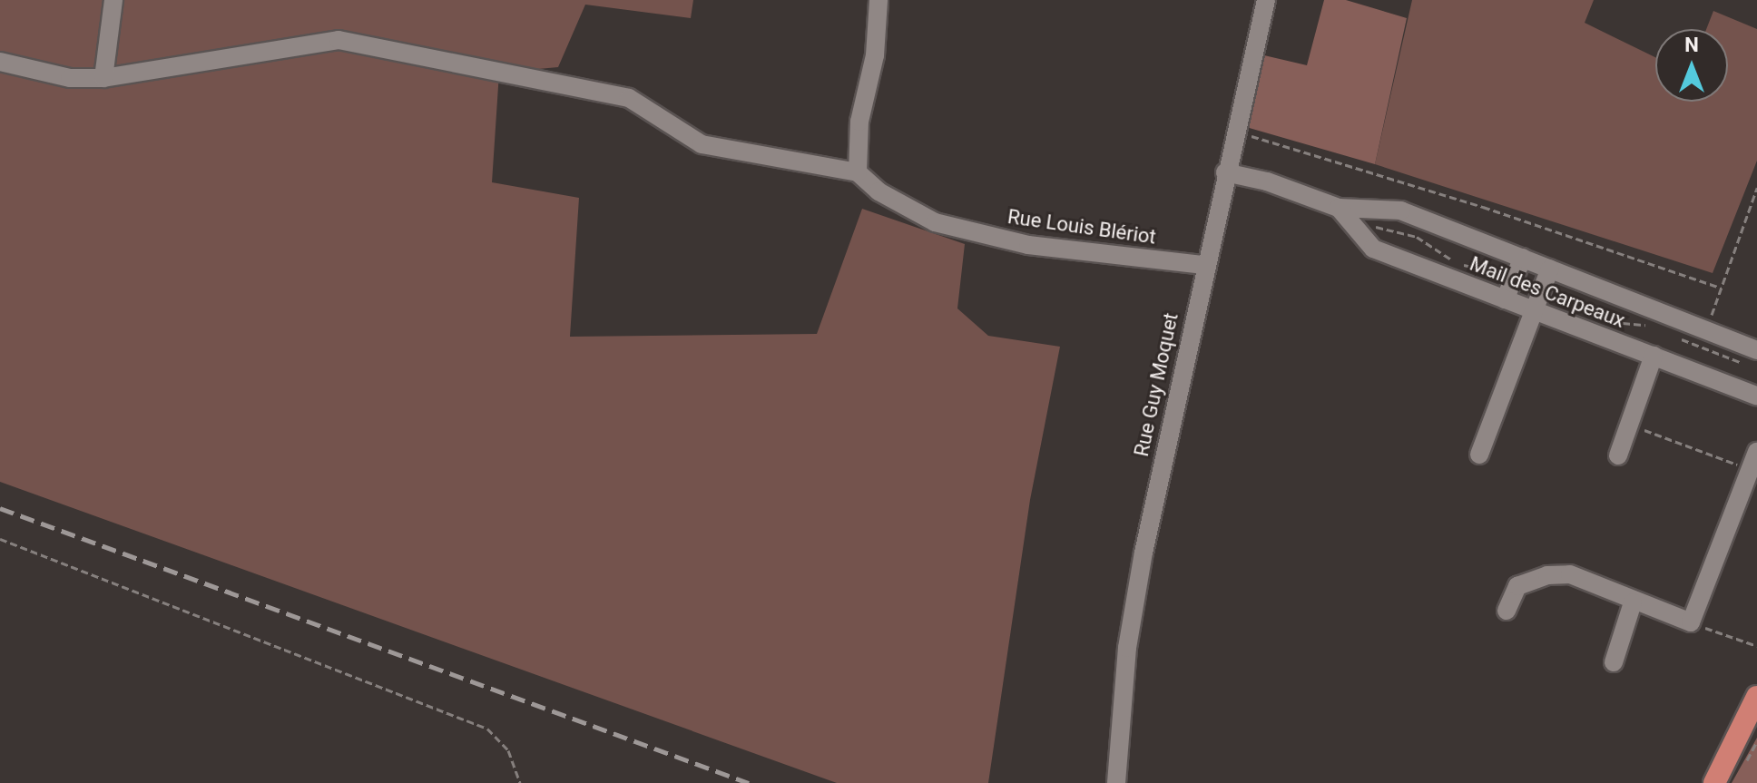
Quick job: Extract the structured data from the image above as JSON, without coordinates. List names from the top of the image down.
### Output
{
  "streets": {
    "street": ["Rue Louis Blériot", "Mail des Carpeaux", "Rue Guy Moquet"]
  },
  "crossings": [
    ["Rue Louis Blériot", "Rue Guy Moquet"],
    ["Mail des Carpeaux", "Rue Guy Moquet"]
  ],
  "north": "top"
}
